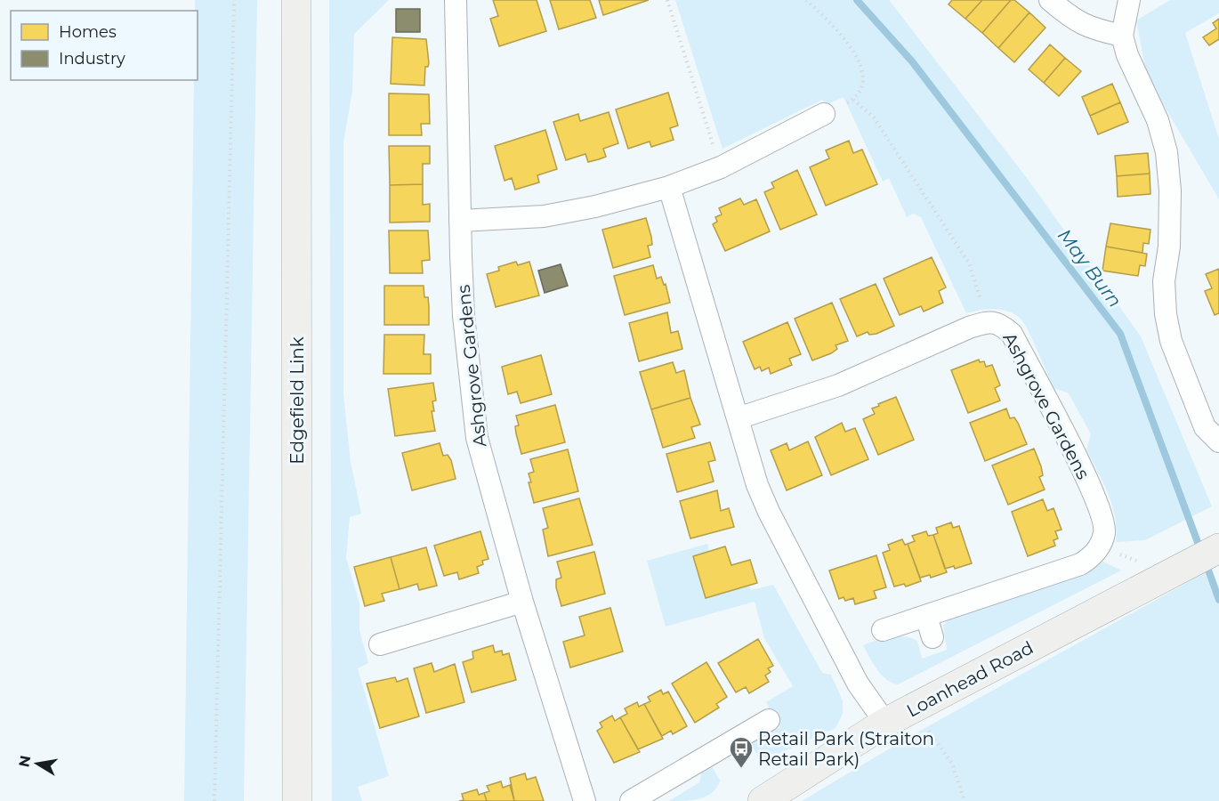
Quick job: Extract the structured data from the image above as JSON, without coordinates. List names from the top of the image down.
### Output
{
  "streets": {
    "street": ["Ashgrove Gardens", "Edgefield Link", "Loanhead Road"]
  },
  "water": ["May Burn"],
  "places": {
    "bus stop": ["Retail Park (Straiton Retail Park)"]
  },
  "legend": ["Homes", "Industry"],
  "north": "left"
}
